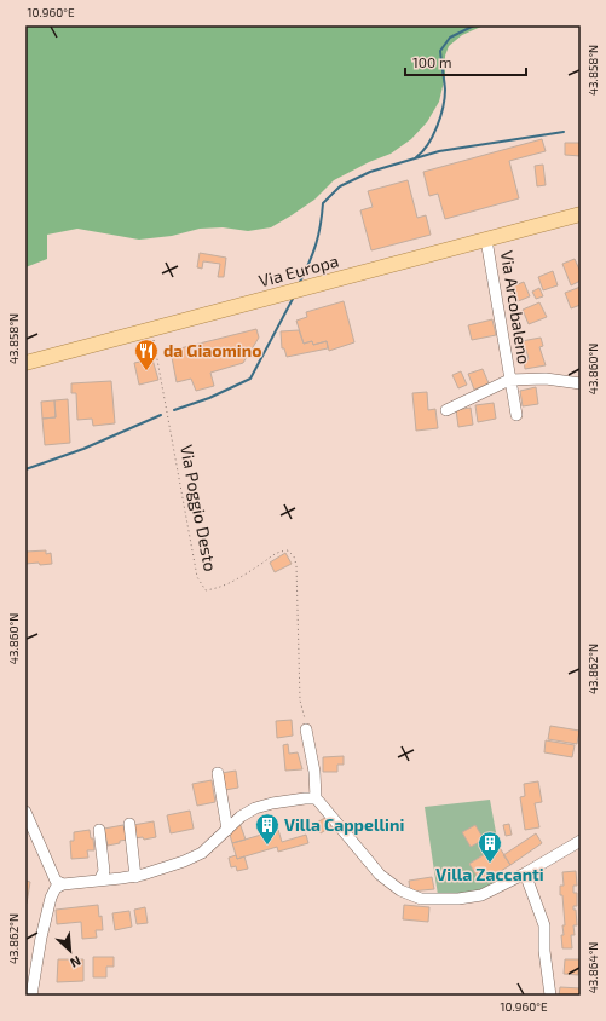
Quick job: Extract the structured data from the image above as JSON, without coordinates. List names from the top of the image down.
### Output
{
  "streets": {
    "main road": ["Via Europa"],
    "street": ["Via Arcobaleno"],
    "path": ["Via Poggio Desto"]
  },
  "crossings": [
    ["Via Europa", "Via Arcobaleno"],
    ["Via Europa", "Via Poggio Desto"]
  ],
  "places": {
    "restaurant": ["da Giaomino"],
    "building": ["Villa Cappellini", "Villa Zaccanti"]
  },
  "scale_bar": "100 m",
  "north": "bottom right",
  "coordinates": [
    "10.960°E",
    "43.858°N",
    "43.860°N",
    "43.862°N",
    "43.864°N"
  ]
}
